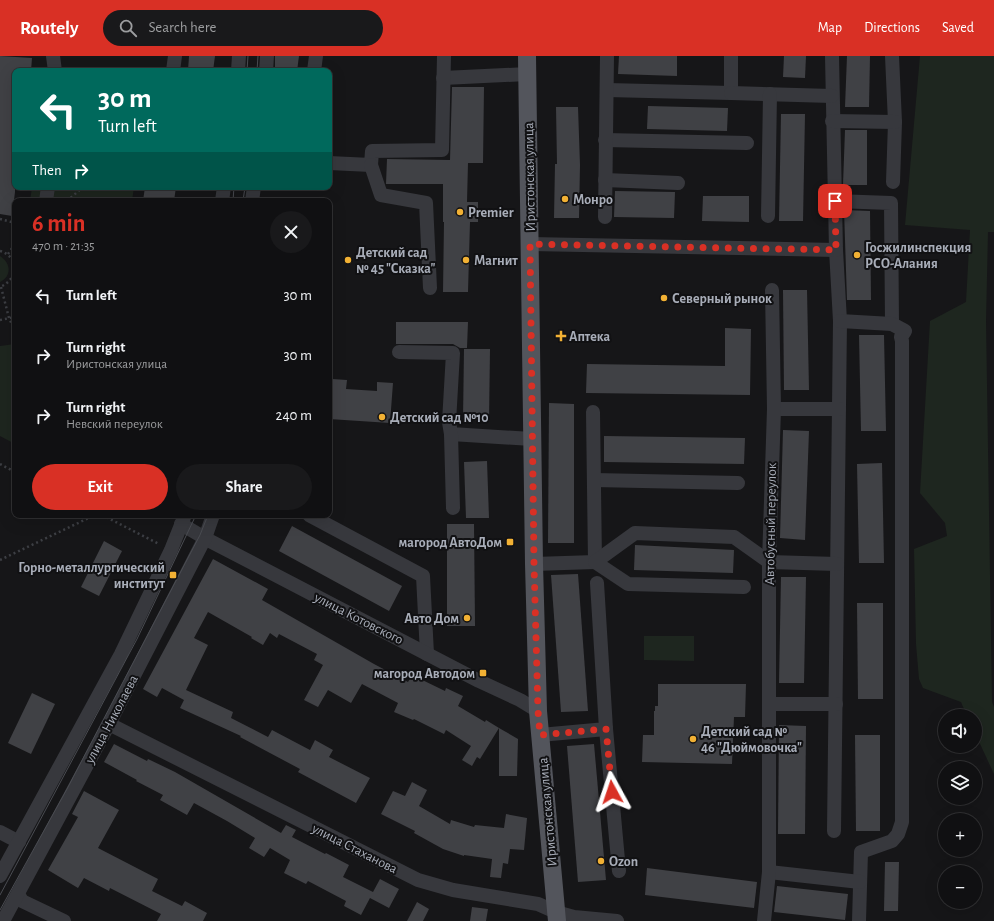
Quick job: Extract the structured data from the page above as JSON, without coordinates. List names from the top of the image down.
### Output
{
  "streets": {
    "main road": ["Иристонская улица"],
    "street": [
      "Автобусный переулок",
      "улица Котовского",
      "улица Николаева",
      "улица Стаханова"
    ]
  },
  "crossings": [
    ["Иристонская улица", "улица Котовского"],
    ["Иристонская улица", "улица Стаханова"],
    ["улица Котовского", "улица Николаева"],
    ["улица Николаева", "улица Стаханова"]
  ],
  "places": {
    "other": [
      "Монро",
      "Premier",
      "Госжилинспекция РСО-Алания",
      "Детский сад № 45 \"Сказка\"",
      "Магнит",
      "Северный рынок",
      "Детский сад №10",
      "Авто Дом",
      "Детский сад № 46 \"Дюймовочка\"",
      "Ozon"
    ],
    "health": ["Аптека"],
    "transit": ["магород АвтоДом", "Горно-металлургический институт", "магород Автодом"]
  },
  "page": {
    "header": "Routely",
    "search": "Search here",
    "nav": ["Map", "Directions", "Saved"],
    "turn": ["30 m", "Turn left"],
    "then": "Then",
    "heading": ["6 min", "470 m · 21:35"],
    "list": [
      {
        "name": "Turn left",
        "value": "30 m"
      },
      {
        "name": "Turn right",
        "note": "Иристонская улица",
        "value": "30 m"
      },
      {
        "name": "Turn right",
        "note": "Невский переулок",
        "value": "240 m"
      }
    ],
    "buttons": ["Exit", "Share"],
    "map_buttons": ["+", "−"]
  }
}
